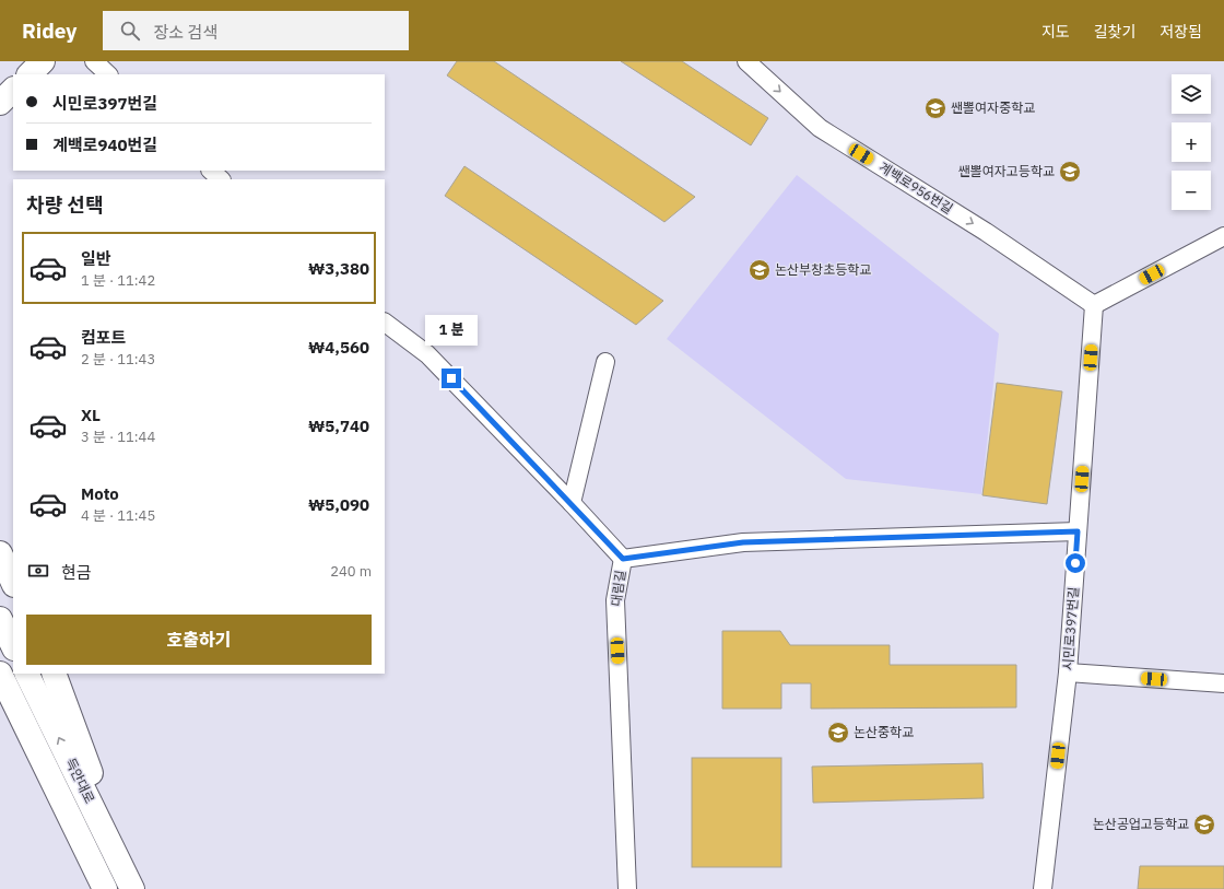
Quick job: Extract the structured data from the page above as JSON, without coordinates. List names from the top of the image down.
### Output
{
  "streets": {
    "street": [
      "계백로956번길",
      "대림길",
      "시민로397번길",
      "득안대로"
    ]
  },
  "crossings": [
    ["계백로956번길", "시민로397번길"],
    ["대림길", "시민로397번길"]
  ],
  "one_way": ["계백로956번길"],
  "places": {
    "school or university": [
      "쌘뽈여자중학교",
      "쌘뽈여자고등학교",
      "논산부창초등학교",
      "논산중학교",
      "논산공업고등학교"
    ]
  },
  "page": {
    "header": "Ridey",
    "search": "장소 검색",
    "nav": ["지도", "길찾기", "저장됨"],
    "map_buttons": ["+", "−"],
    "banner": ["시민로397번길", "계백로940번길"],
    "heading": "차량 선택",
    "list": [
      {
        "name": "일반",
        "note": "1 분 · 11:42",
        "value": "₩3,380"
      },
      {
        "name": "컴포트",
        "note": "2 분 · 11:43",
        "value": "₩4,560"
      },
      {
        "name": "XL",
        "note": "3 분 · 11:44",
        "value": "₩5,740"
      },
      {
        "name": "Moto",
        "note": "4 분 · 11:45",
        "value": "₩5,090"
      }
    ],
    "bubble": "1 분",
    "pay": ["현금", "240 m"],
    "buttons": "호출하기"
  }
}
